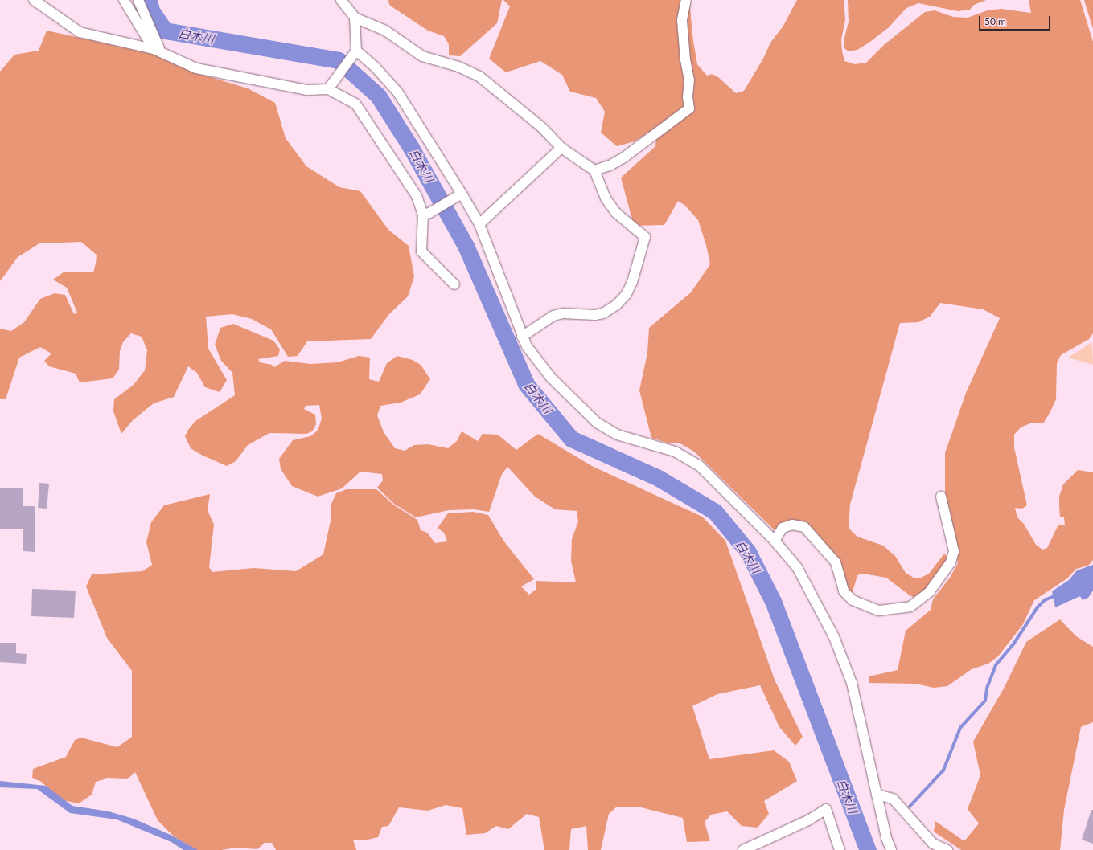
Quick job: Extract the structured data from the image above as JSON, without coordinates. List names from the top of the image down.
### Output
{
  "water": ["白木川"],
  "scale_bar": "50 m"
}
